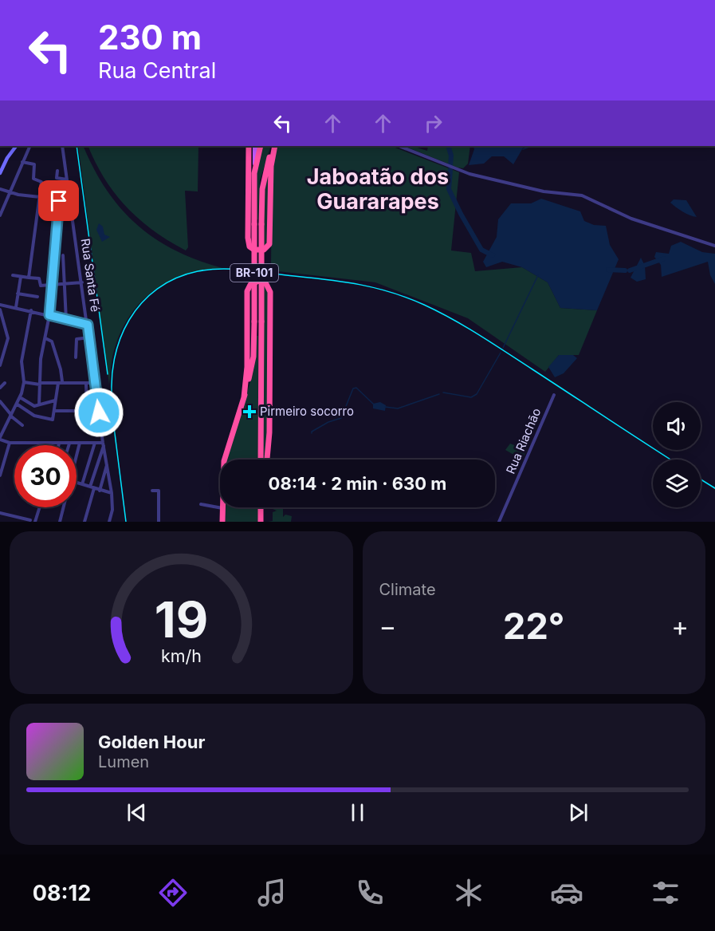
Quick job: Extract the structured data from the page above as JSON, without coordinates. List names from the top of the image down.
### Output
{
  "streets": {
    "highway": ["BR-101"],
    "street": ["Rua Santa Fé", "Rua Riachão"]
  },
  "districts": ["Jaboatão dos Guararapes"],
  "places": {
    "health": ["Pirmeiro socorro"]
  },
  "page": {
    "turn": ["230 m", "Rua Central"],
    "limit": "30",
    "trip": "08:14 · 2 min · 630 m",
    "tile": "Climate",
    "heat": ["−", "22°", "+"],
    "song": ["Golden Hour", "Lumen"],
    "tabs": "08:12",
    "gauge": ["19", "km/h"]
  }
}
